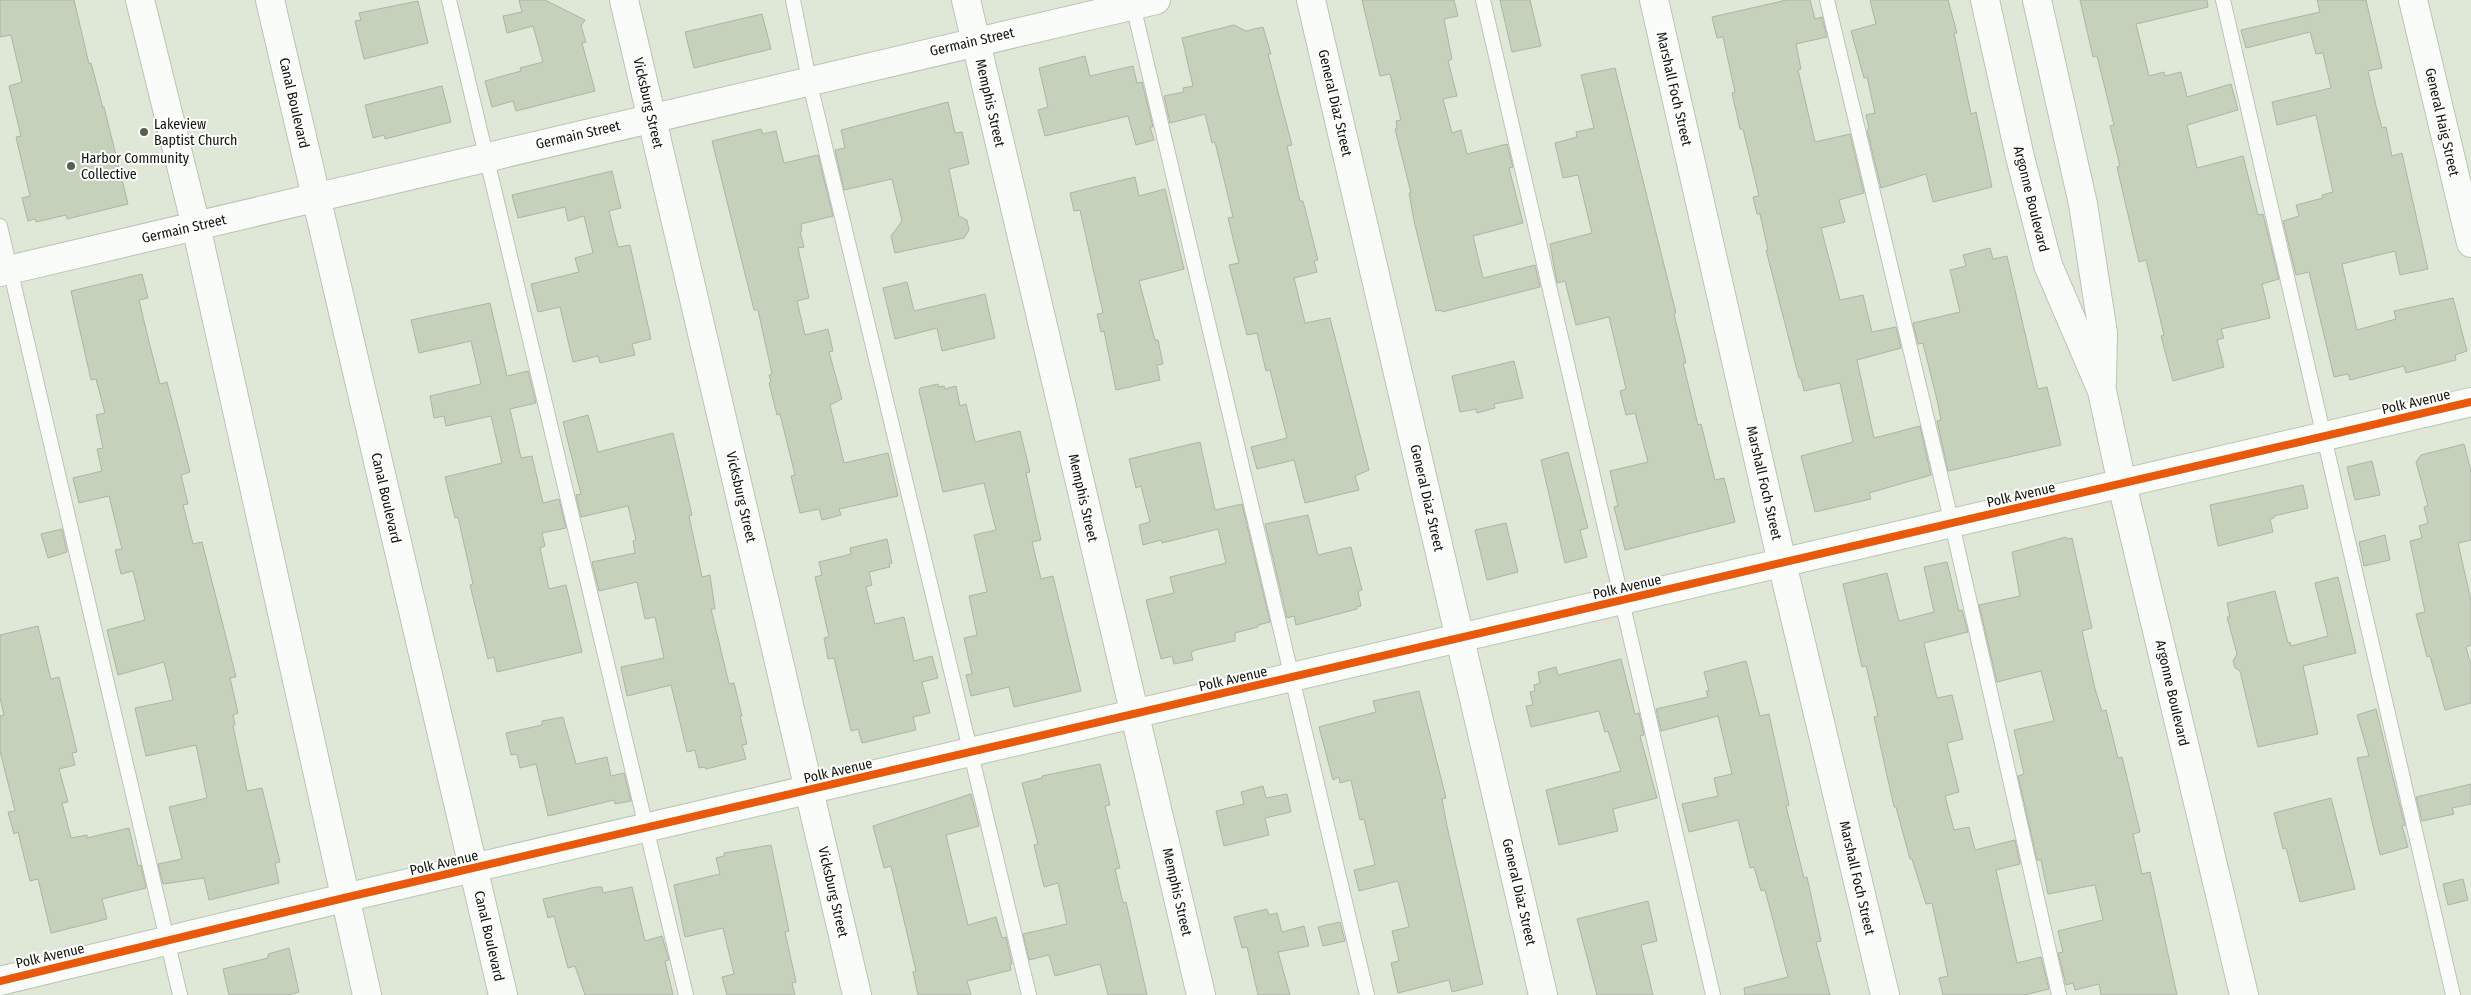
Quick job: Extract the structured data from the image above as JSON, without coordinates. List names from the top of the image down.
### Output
{
  "streets": {
    "street": [
      "Germain Street",
      "Marshall Foch Street",
      "Canal Boulevard",
      "Vicksburg Street",
      "Memphis Street",
      "General Diaz Street",
      "General Haig Street",
      "Argonne Boulevard",
      "Polk Avenue"
    ]
  },
  "crossings": [
    ["Germain Street", "Canal Boulevard"],
    ["Germain Street", "Vicksburg Street"],
    ["Germain Street", "Memphis Street"],
    ["Marshall Foch Street", "Polk Avenue"],
    ["Canal Boulevard", "Polk Avenue"],
    ["Vicksburg Street", "Polk Avenue"],
    ["Memphis Street", "Polk Avenue"],
    ["General Diaz Street", "Polk Avenue"],
    ["Argonne Boulevard", "Polk Avenue"]
  ],
  "places": ["Lakeview Baptist Church", "Harbor Community Collective"]
}
